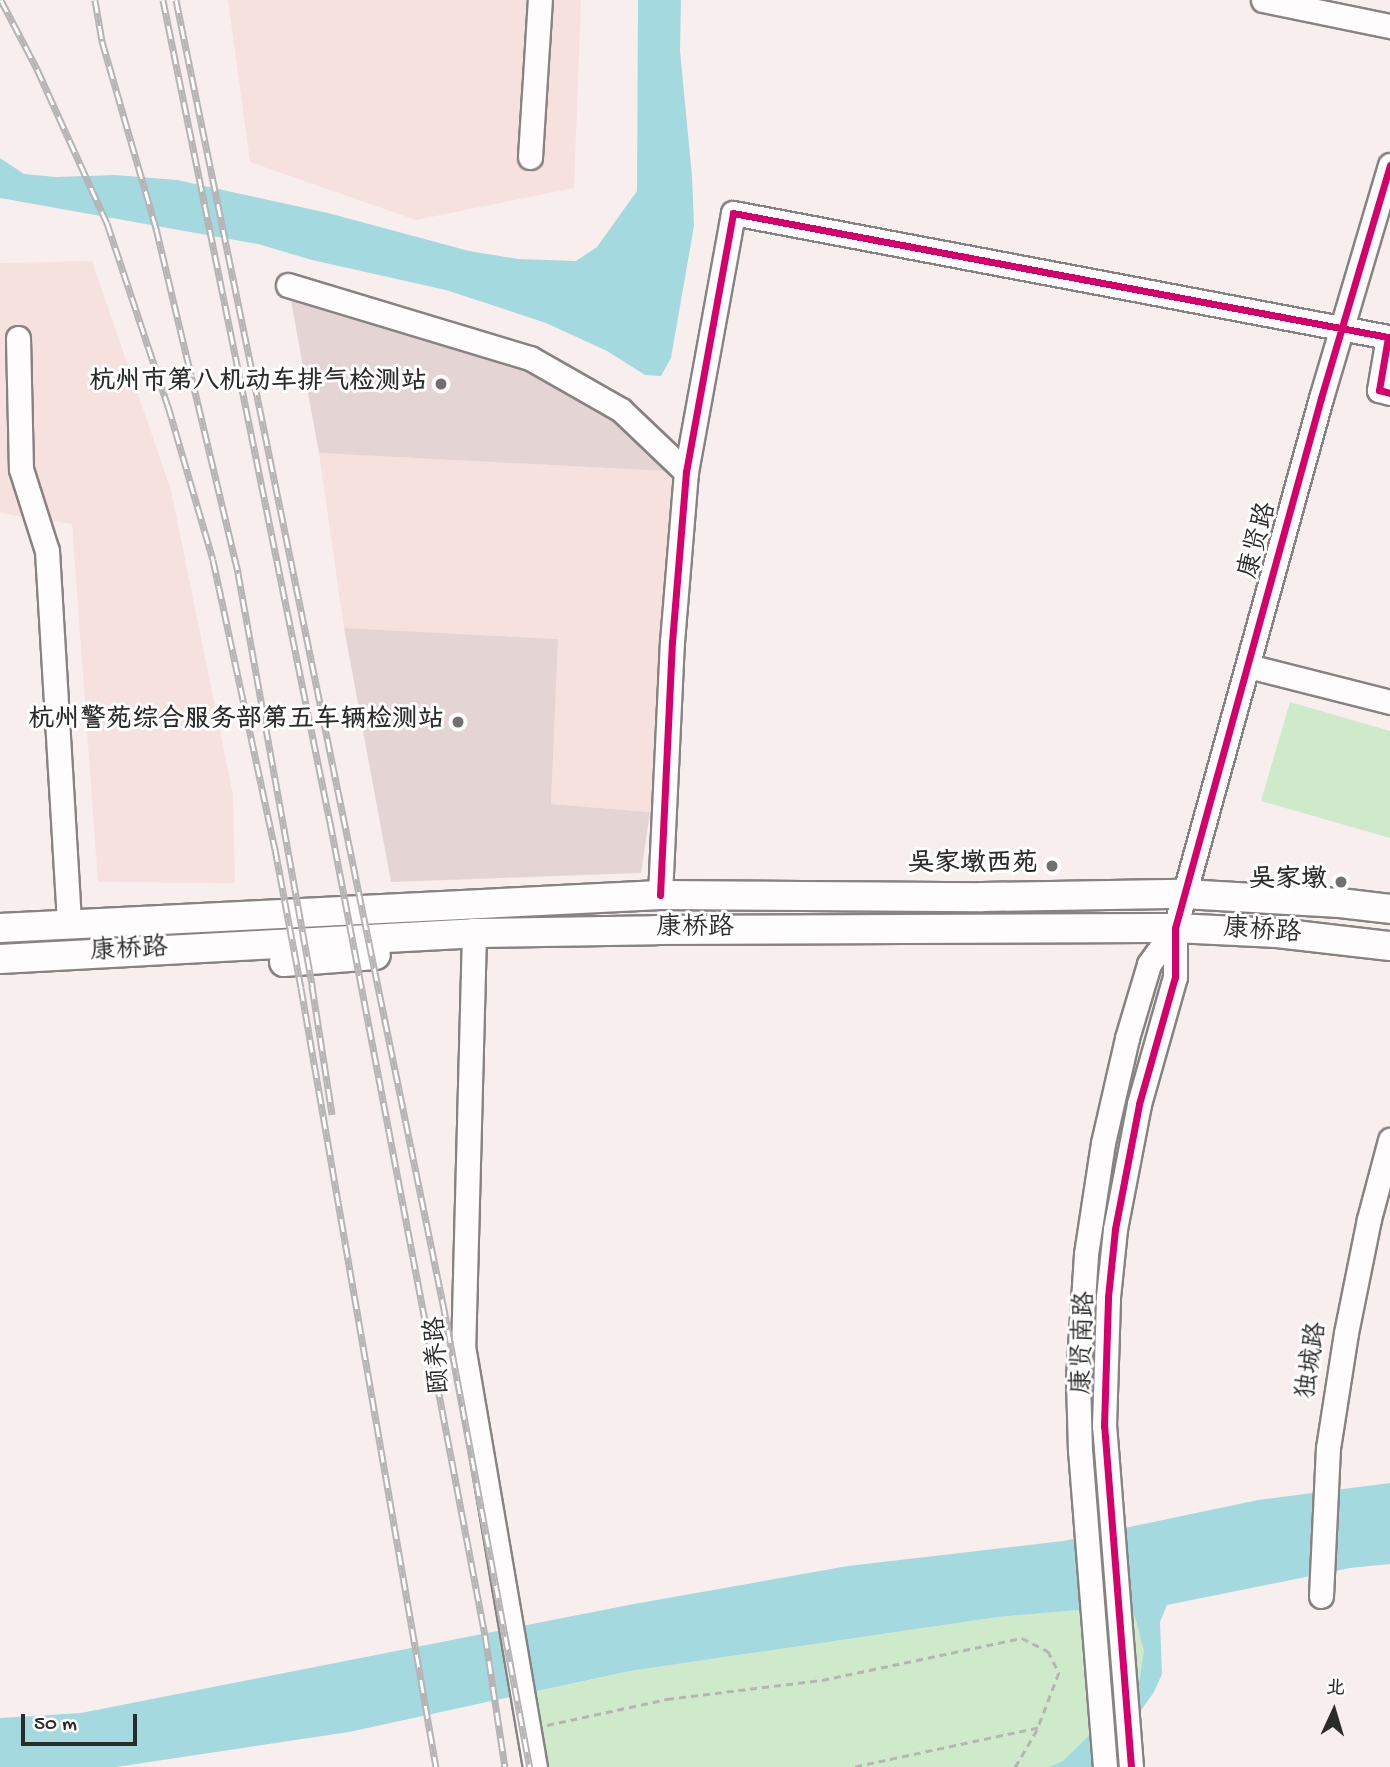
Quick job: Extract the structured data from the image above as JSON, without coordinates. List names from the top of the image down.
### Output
{
  "streets": {
    "main road": ["康桥路"],
    "street": [
      "康贤路",
      "康贤南路",
      "颐养路",
      "独城路"
    ]
  },
  "crossings": [
    ["康贤路", "康桥路"],
    ["康贤路", "康贤南路"],
    ["康桥路", "康贤南路"],
    ["康桥路", "颐养路"]
  ],
  "places": [
    "杭州市第八机动车排气检测站",
    "杭州警苑综合服务部第五车辆检测站",
    "吴家墩西苑",
    "吴家墩"
  ],
  "scale_bar": "50 m",
  "north": "top"
}
